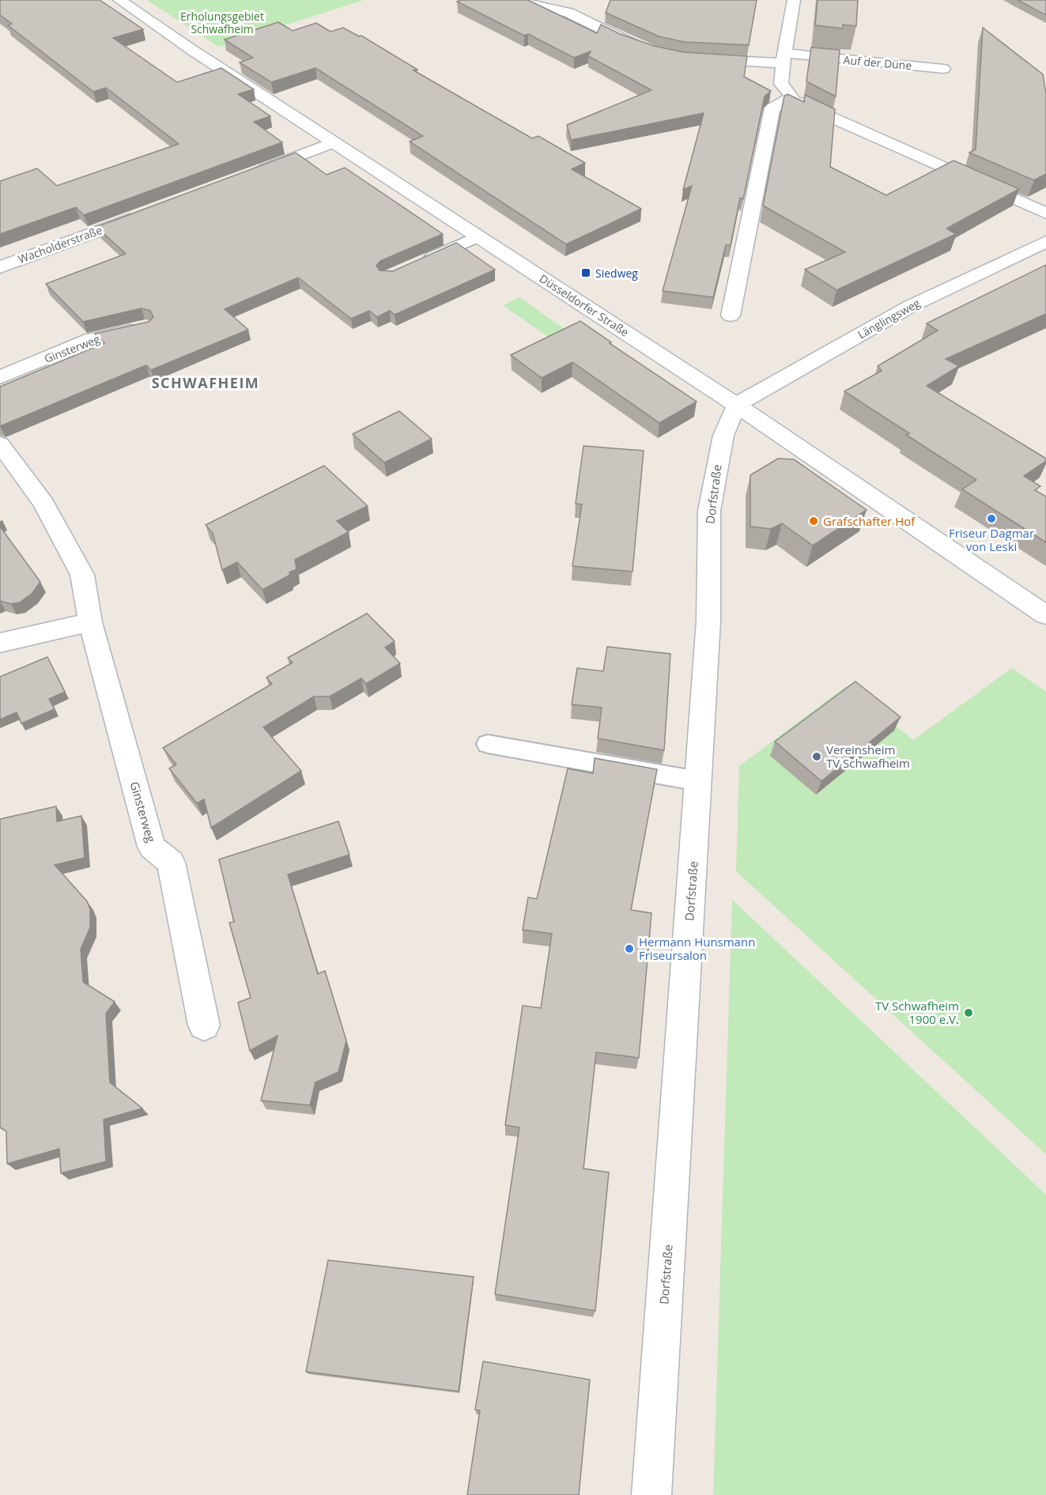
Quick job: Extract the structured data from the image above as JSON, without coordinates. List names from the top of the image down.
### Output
{
  "streets": {
    "street": [
      "Auf der Düne",
      "Wacholderstraße",
      "Düsseldorfer Straße",
      "Länglingsweg",
      "Ginsterweg",
      "Dorfstraße"
    ]
  },
  "crossings": [
    ["Düsseldorfer Straße", "Länglingsweg"],
    ["Düsseldorfer Straße", "Dorfstraße"],
    ["Länglingsweg", "Dorfstraße"]
  ],
  "districts": ["SCHWAFHEIM"],
  "parks": ["Erholungsgebiet Schwafheim"],
  "places": {
    "transit": ["Siedweg"],
    "other": [
      "Friseur Dagmar von Leski",
      "Grafschafter Hof",
      "Vereinsheim TV Schwafheim",
      "Hermann Hunsmann Friseursalon",
      "TV Schwafheim 1900 e.V."
    ]
  }
}
